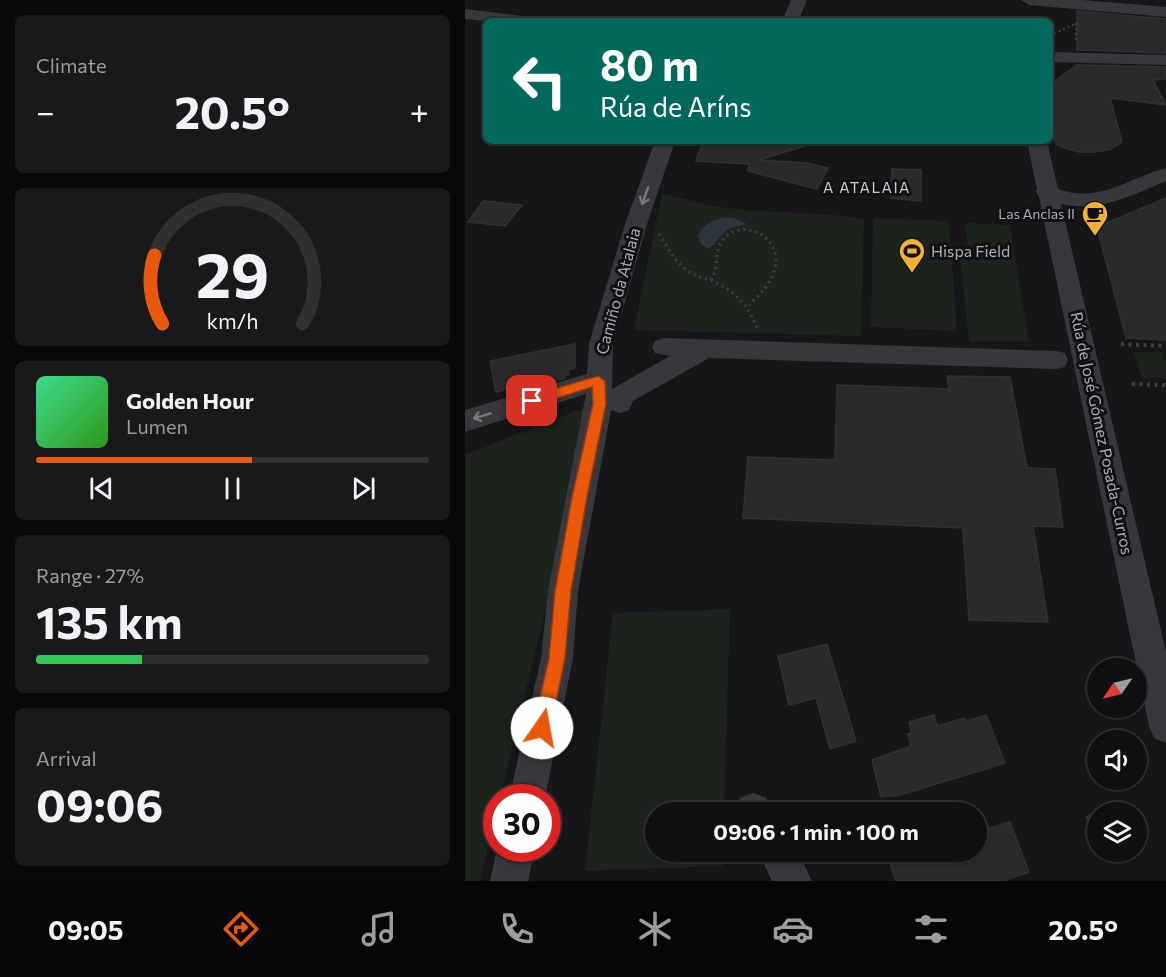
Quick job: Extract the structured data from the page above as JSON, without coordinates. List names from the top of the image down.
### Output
{
  "streets": {
    "street": ["Camiño da Atalaia", "Rúa de José Gómez Posada-Curros"]
  },
  "districts": ["A ATALAIA"],
  "places": {
    "cafe": ["Las Anclas II"],
    "sports": ["Hispa Field"]
  },
  "north": "bottom left",
  "page": {
    "tile": [
      "Climate",
      ["Range · 27%", "135 km"],
      ["Arrival", "09:06"]
    ],
    "turn": ["80 m", "Rúa de Aríns"],
    "heat": ["−", "20.5°", "+"],
    "song": ["Golden Hour", "Lumen"],
    "limit": "30",
    "trip": "09:06 · 1 min · 100 m",
    "tabs": ["09:05", "20.5°"],
    "gauge": ["29", "km/h"]
  }
}
